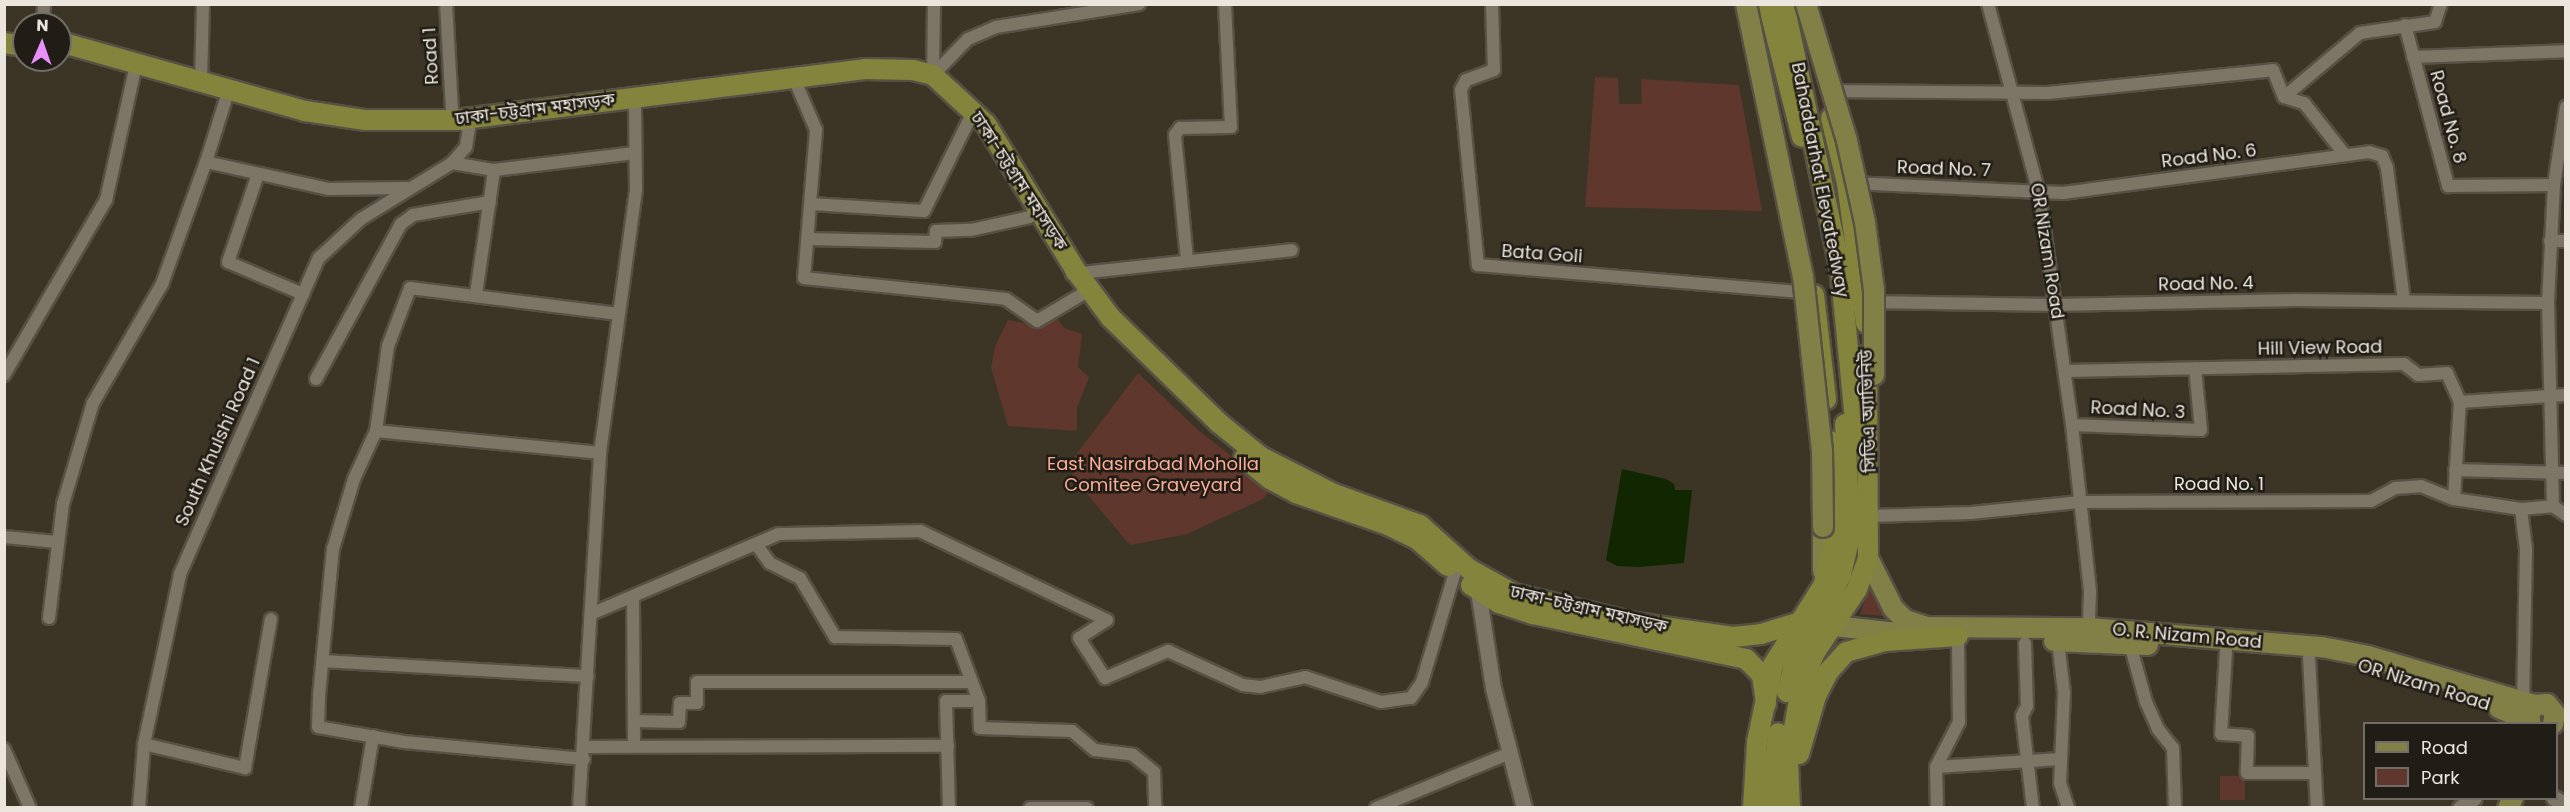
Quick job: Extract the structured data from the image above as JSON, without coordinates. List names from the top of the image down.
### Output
{
  "streets": {
    "highway": ["ঢাকা-চট্টগ্রাম মহাসড়ক", "Bahaddarhat Elevatedway", "সিডিএ অ্যাভিনিউ"],
    "main road": ["OR Nizam Road", "O. R. Nizam Road"],
    "street": [
      "Road 1",
      "Road No. 8",
      "Road No. 6",
      "Road No. 7",
      "Bata Goli",
      "Road No. 4",
      "Hill View Road",
      "Road No. 3",
      "South Khulshi Road 1",
      "Road No. 1"
    ]
  },
  "crossings": [
    ["Road 1", "ঢাকা-চট্টগ্রাম মহাসড়ক"],
    ["ঢাকা-চট্টগ্রাম মহাসড়ক", "সিডিএ অ্যাভিনিউ"],
    ["Road No. 6", "Road No. 7"],
    ["Road No. 6", "OR Nizam Road"],
    ["Road No. 6", "Road No. 4"],
    ["Road No. 7", "OR Nizam Road"],
    ["Road No. 7", "সিডিএ অ্যাভিনিউ"],
    ["OR Nizam Road", "Road No. 4"],
    ["OR Nizam Road", "Hill View Road"],
    ["OR Nizam Road", "Road No. 3"],
    ["OR Nizam Road", "Road No. 1"],
    ["OR Nizam Road", "O. R. Nizam Road"],
    ["Bata Goli", "সিডিএ অ্যাভিনিউ"],
    ["Road No. 4", "সিডিএ অ্যাভিনিউ"],
    ["Hill View Road", "Road No. 3"],
    ["সিডিএ অ্যাভিনিউ", "Road No. 1"],
    ["সিডিএ অ্যাভিনিউ", "O. R. Nizam Road"]
  ],
  "parks": ["East Nasirabad Moholla Comitee Graveyard"],
  "legend": ["Road", "Park"],
  "north": "top"
}
